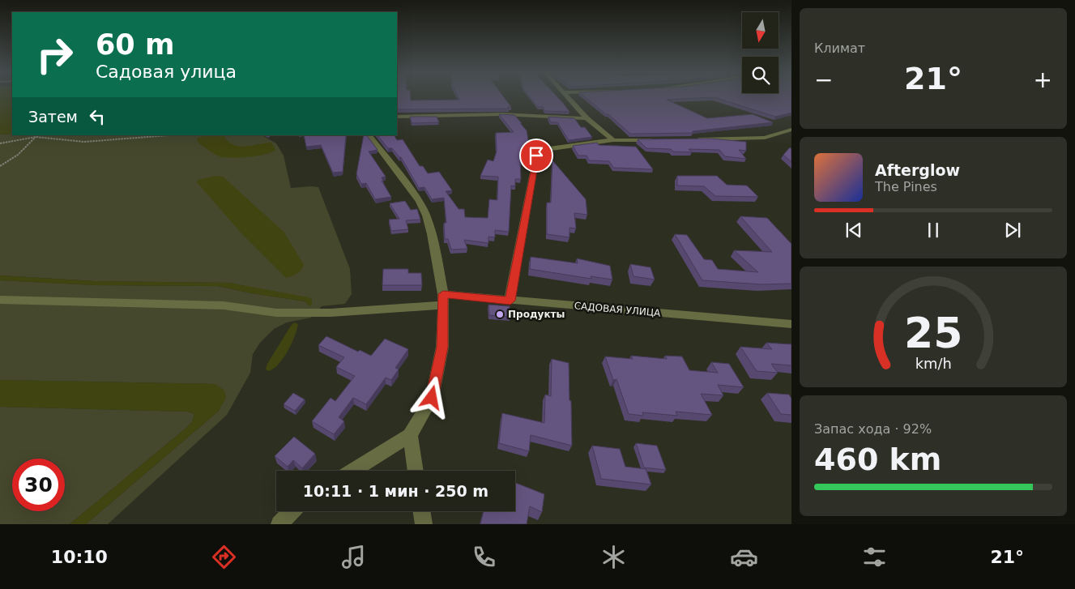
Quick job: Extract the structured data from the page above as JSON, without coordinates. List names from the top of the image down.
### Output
{
  "streets": {
    "street": ["САДОВАЯ УЛИЦА"]
  },
  "places": ["Продукты"],
  "north": "bottom",
  "page": {
    "tile": [
      "Климат",
      ["Запас хода · 92%", "460 km"]
    ],
    "turn": ["60 m", "Садовая улица"],
    "heat": ["−", "21°", "+"],
    "then": "Затем",
    "song": ["Afterglow", "The Pines"],
    "limit": "30",
    "trip": "10:11 · 1 мин · 250 m",
    "tabs": ["10:10", "21°"],
    "gauge": ["25", "km/h"]
  }
}
